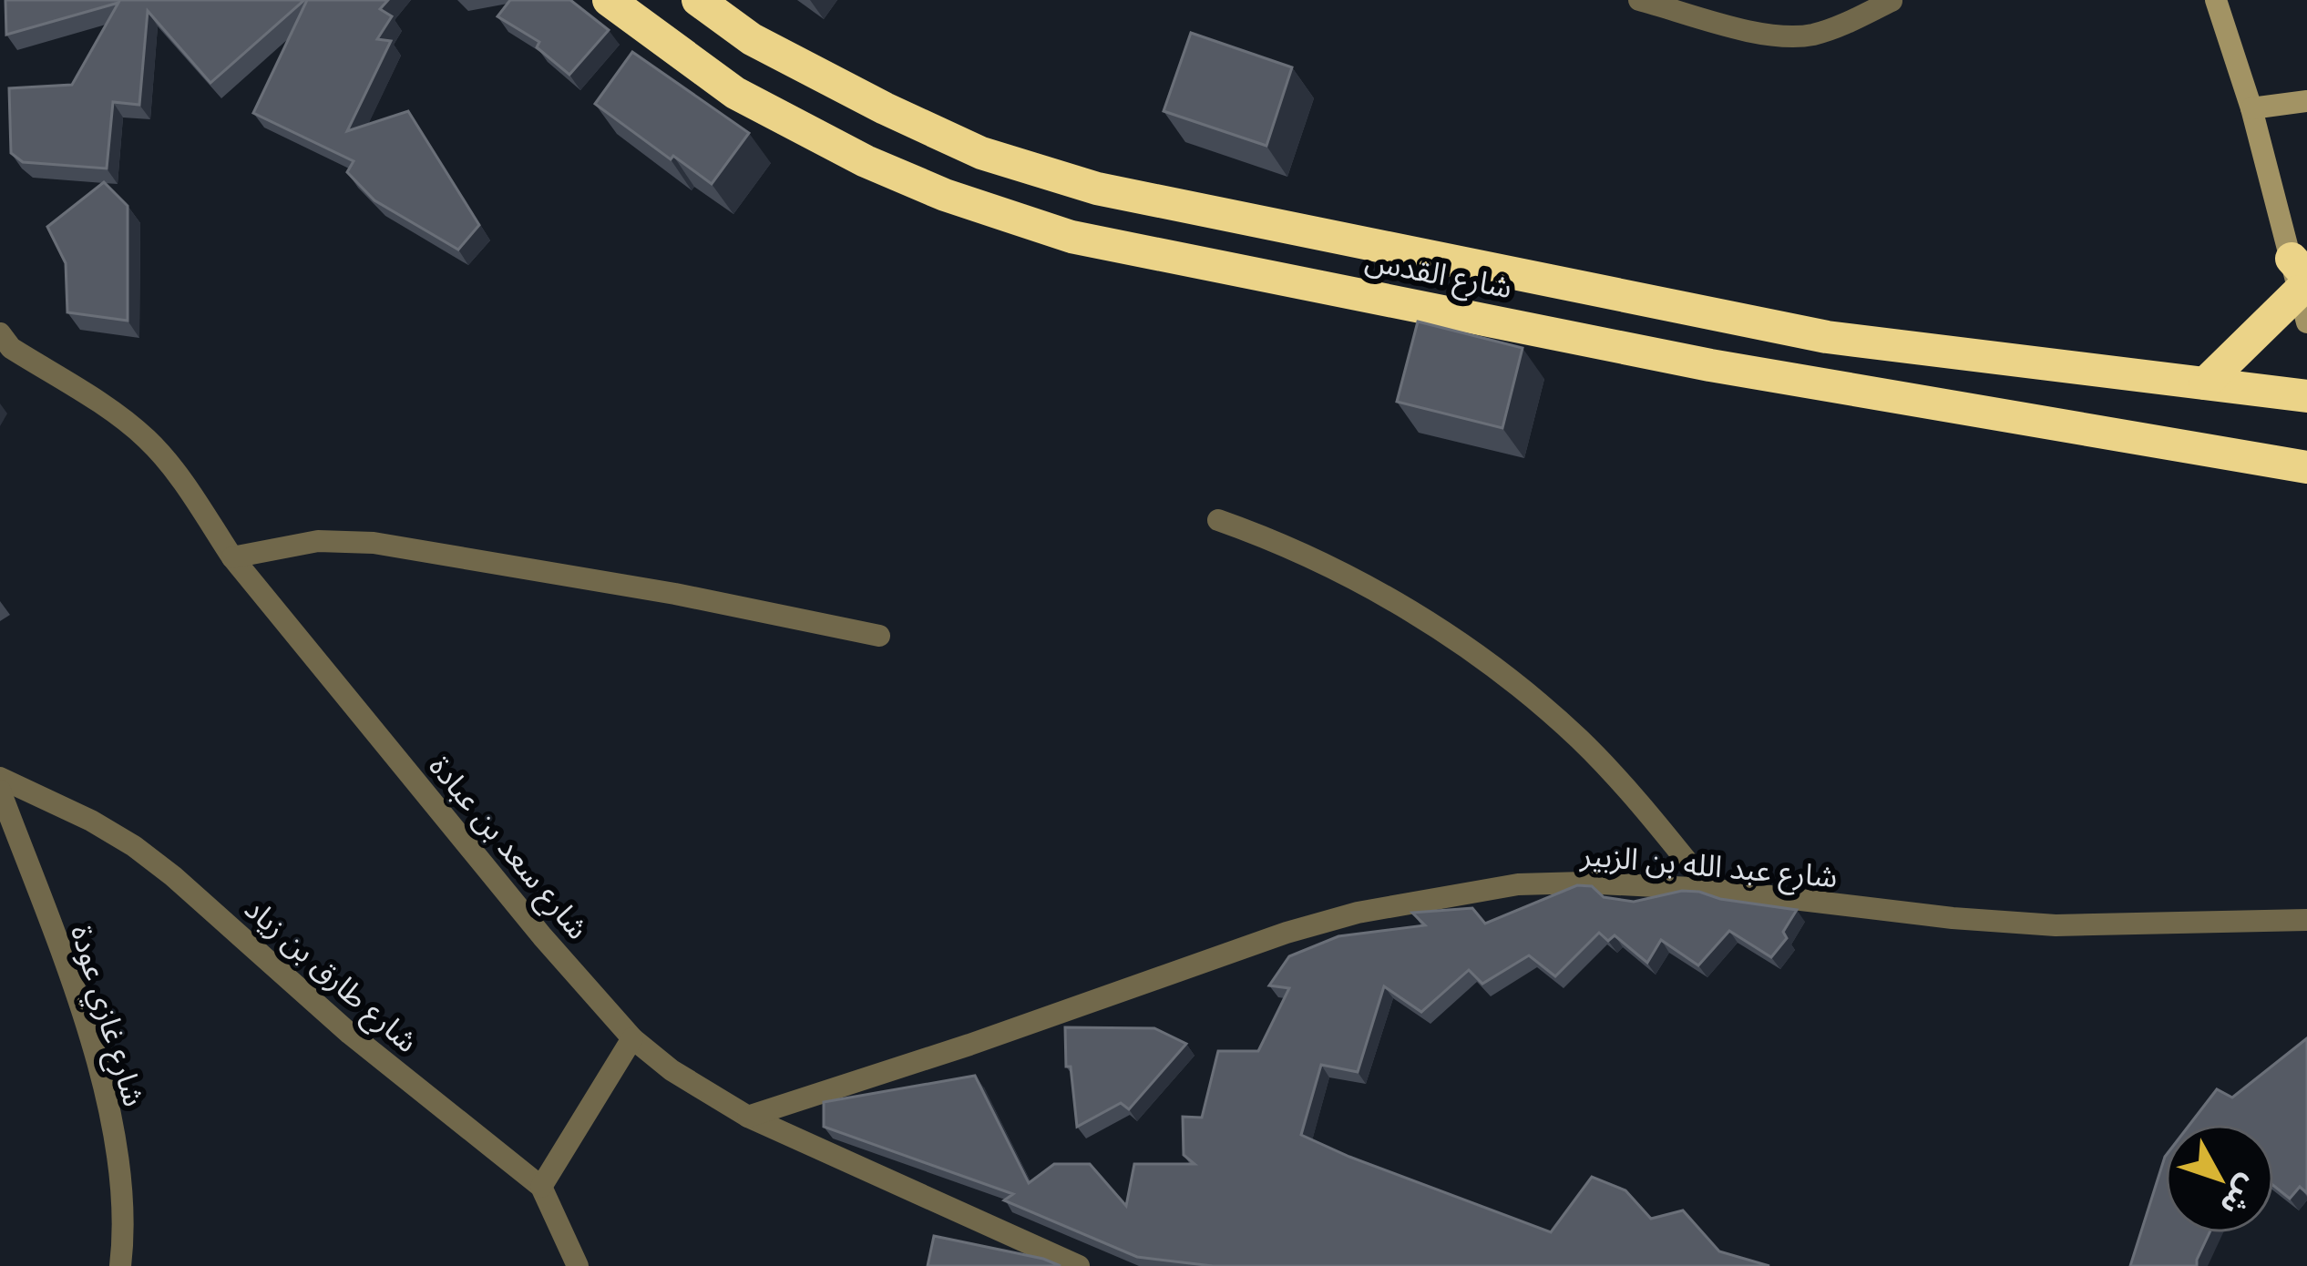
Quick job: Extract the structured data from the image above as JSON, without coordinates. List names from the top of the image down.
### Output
{
  "streets": {
    "highway": ["شارع القدس"],
    "street": [
      "شارع سعد بن عبادة",
      "شارع عبد الله بن الزبير",
      "شارع طارق بن زياد",
      "شارع غازي عودة"
    ]
  },
  "crossings": [
    ["شارع سعد بن عبادة", "شارع عبد الله بن الزبير"]
  ],
  "north": "bottom right"
}
